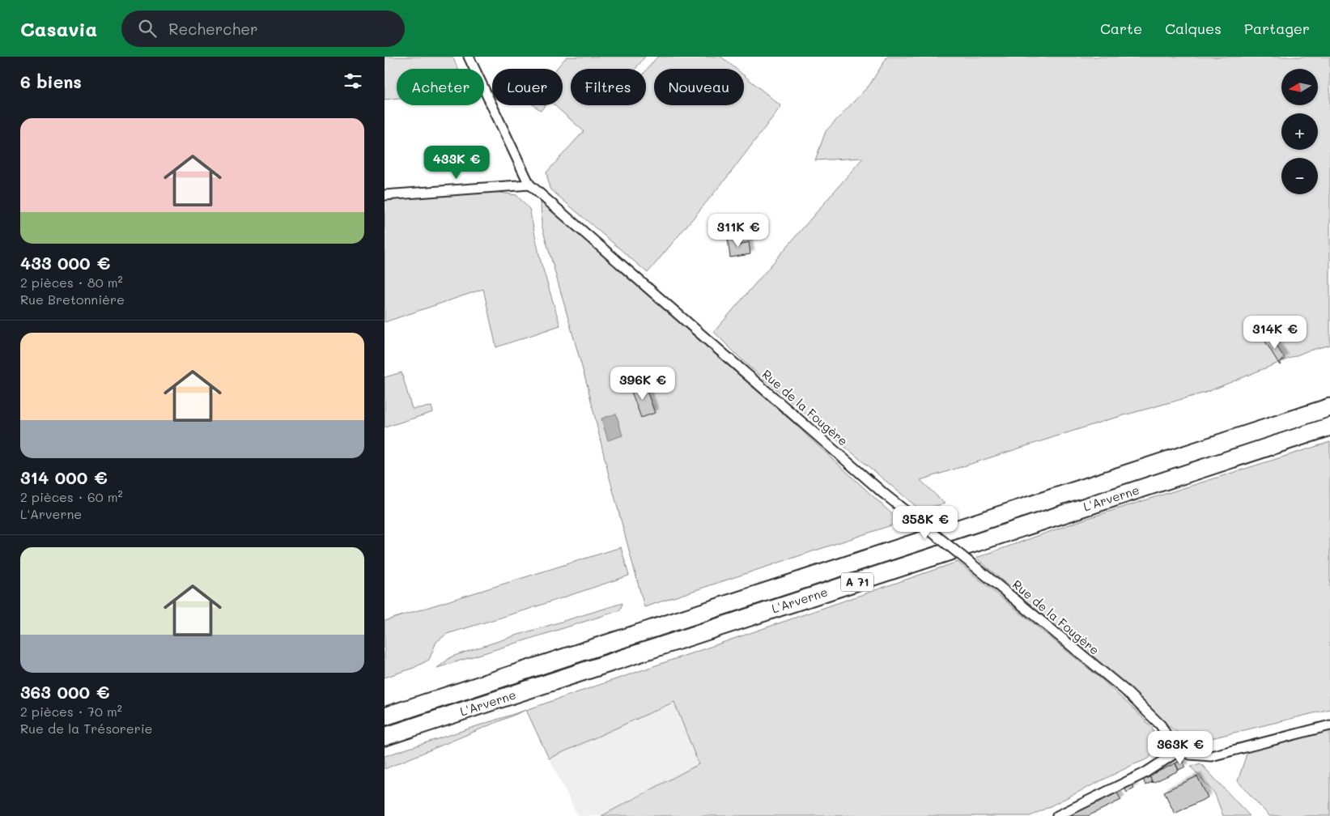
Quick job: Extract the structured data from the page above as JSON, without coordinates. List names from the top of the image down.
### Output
{
  "streets": {
    "highway": ["L'Arverne", "A 71"],
    "street": ["Rue de la Fougère"]
  },
  "north": "left",
  "page": {
    "header": "Casavia",
    "search": "Rechercher",
    "nav": ["Carte", "Calques", "Partager"],
    "heading": "6 biens",
    "map_buttons": ["+", "−"],
    "chip": [
      "Acheter",
      "Louer",
      "Filtres",
      "Nouveau"
    ],
    "list": [
      {
        "name": "433 000 €",
        "note": "2 pièces · 80 m² · Rue Bretonnière"
      },
      {
        "name": "314 000 €",
        "note": "2 pièces · 60 m² · L'Arverne"
      },
      {
        "name": "363 000 €",
        "note": "2 pièces · 70 m² · Rue de la Trésorerie"
      }
    ],
    "price": [
      "433K €",
      "311K €",
      "314K €",
      "396K €",
      "358K €",
      "363K €"
    ]
  }
}
